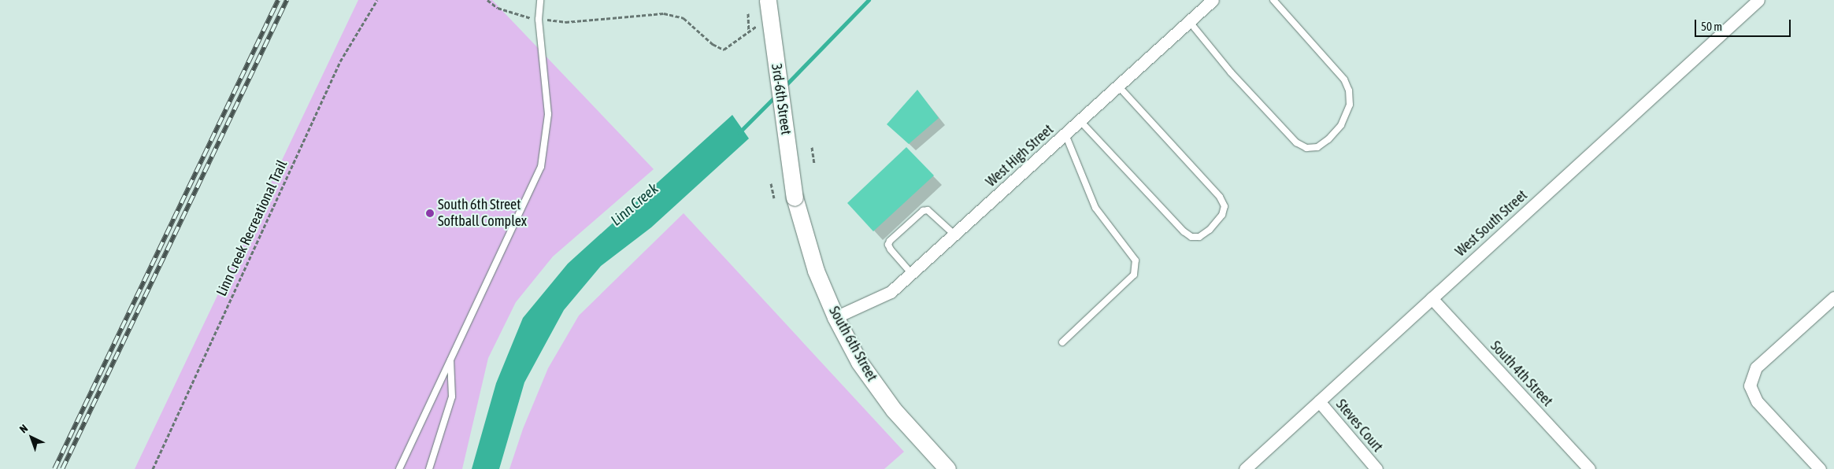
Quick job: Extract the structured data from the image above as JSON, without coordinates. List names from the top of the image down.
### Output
{
  "streets": {
    "main road": ["3rd-6th Street", "South 6th Street"],
    "street": [
      "West High Street",
      "West South Street",
      "South 4th Street",
      "Steves Court"
    ],
    "path": ["Linn Creek Recreational Trail"]
  },
  "crossings": [
    ["3rd-6th Street", "South 6th Street"],
    ["West High Street", "South 6th Street"],
    ["West South Street", "South 4th Street"],
    ["West South Street", "Steves Court"]
  ],
  "water": ["Linn Creek"],
  "places": ["South 6th Street Softball Complex"],
  "scale_bar": "50 m",
  "north": "top left"
}
